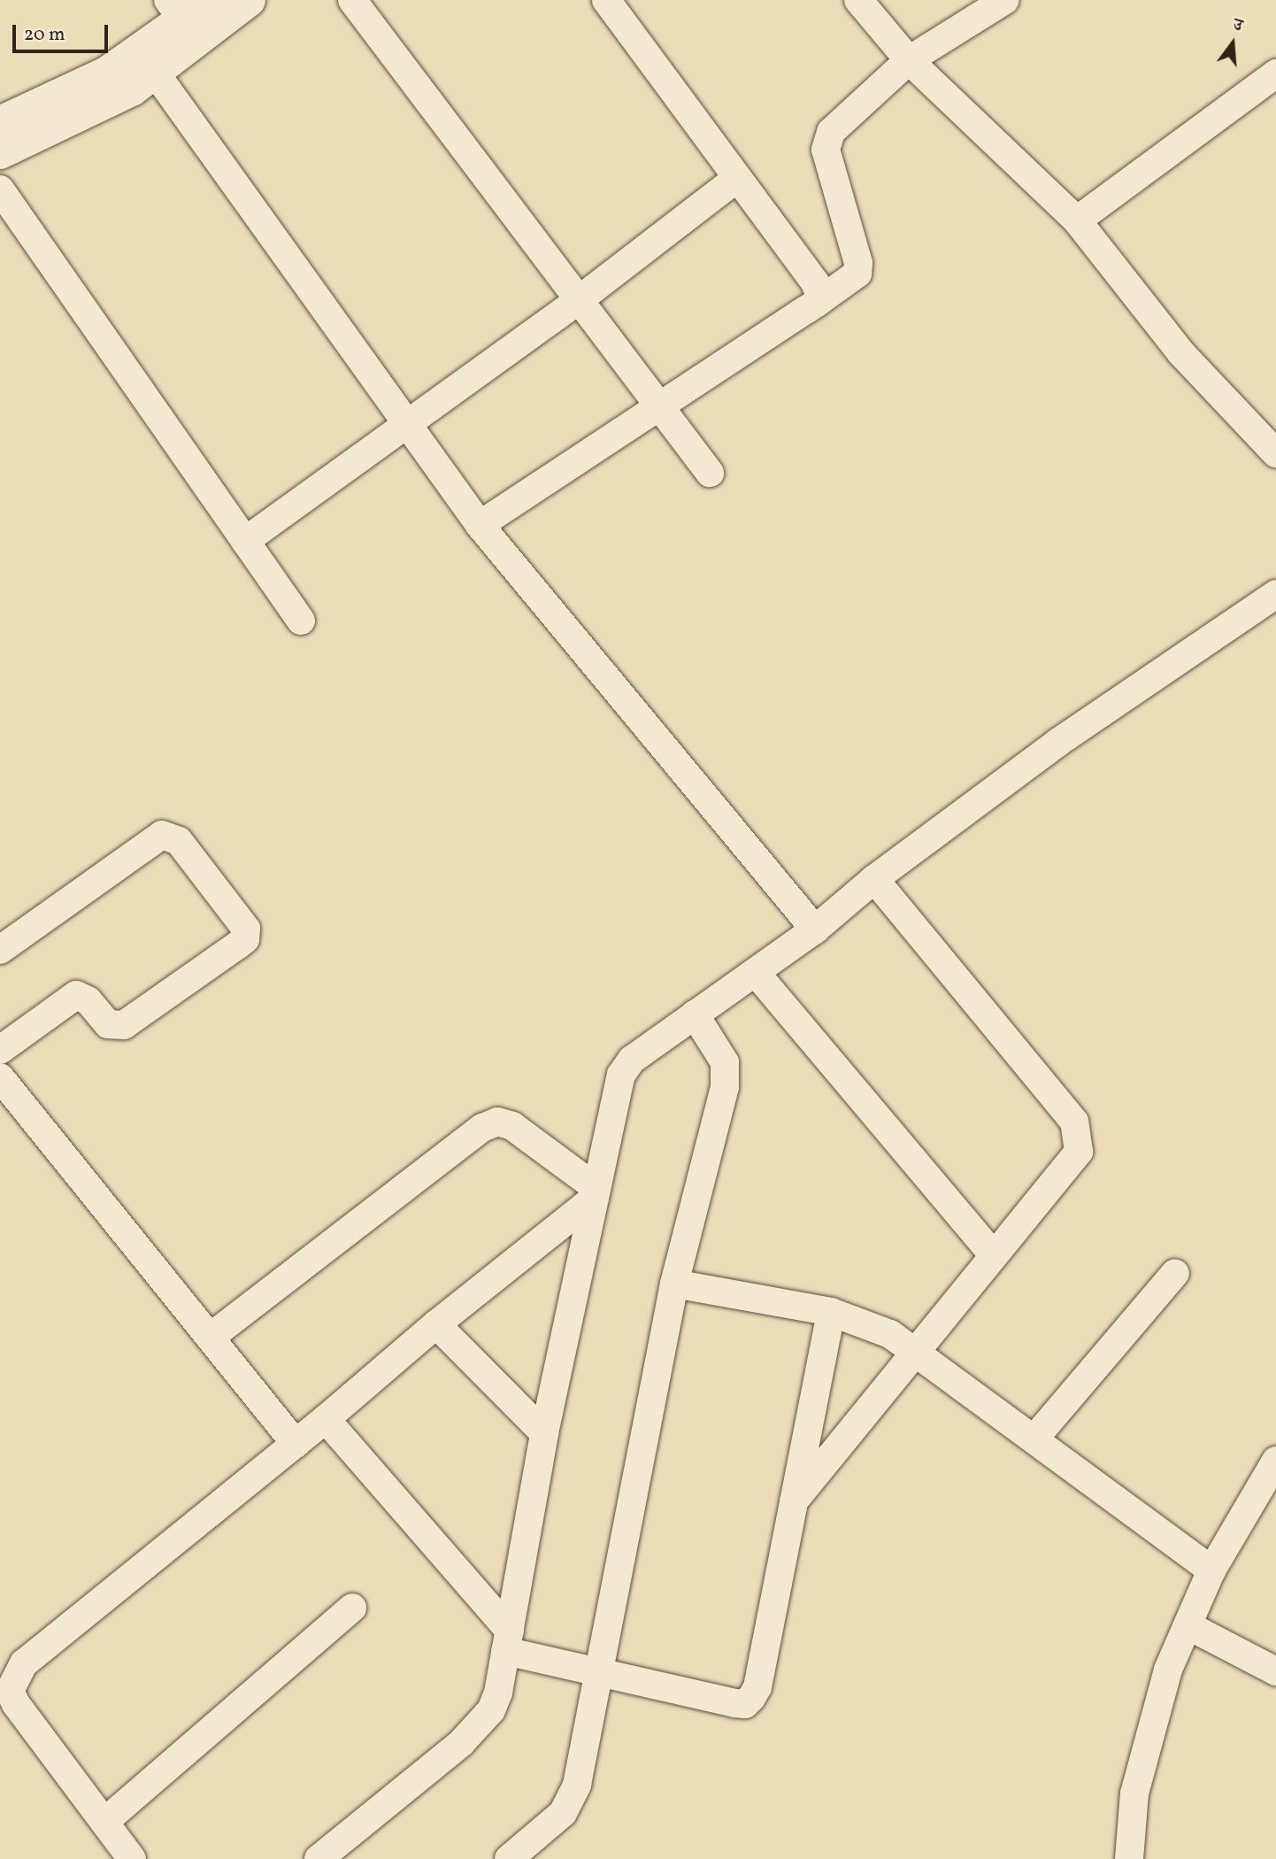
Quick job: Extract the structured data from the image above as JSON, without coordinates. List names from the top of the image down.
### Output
{
  "scale_bar": "20 m",
  "north": "top"
}
